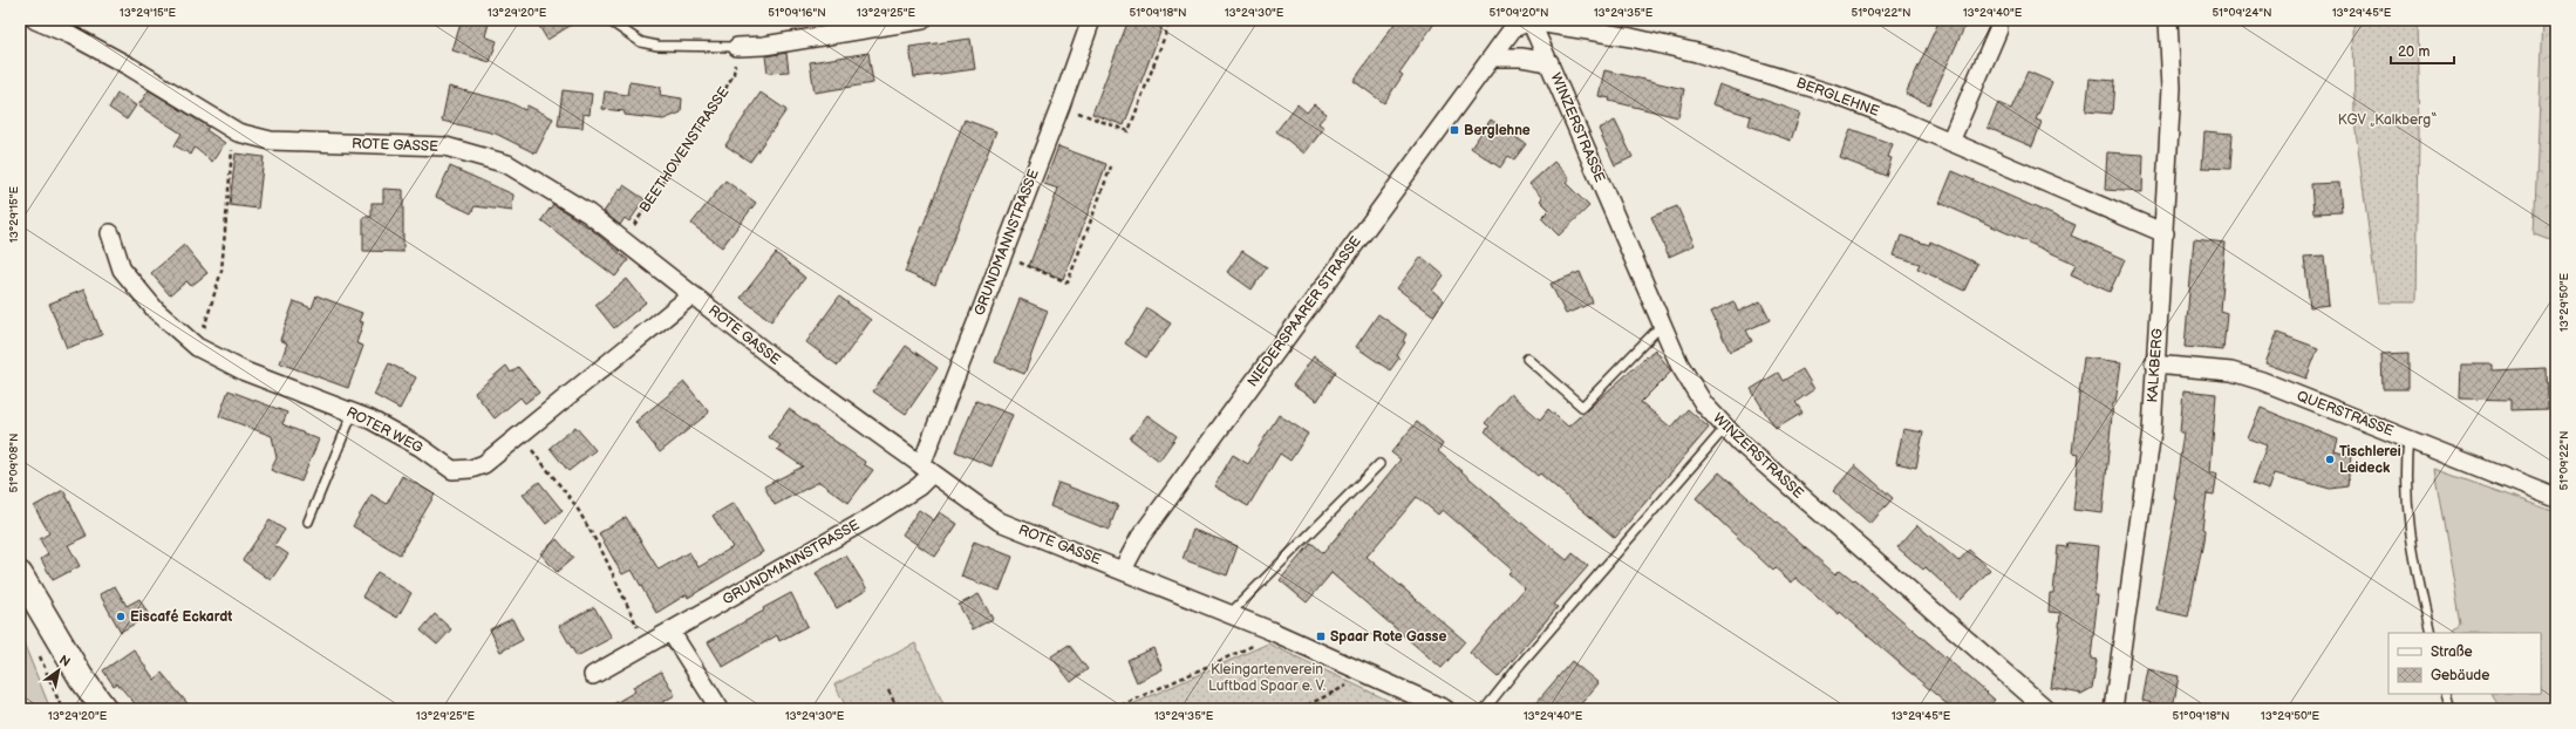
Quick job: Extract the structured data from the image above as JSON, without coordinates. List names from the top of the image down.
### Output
{
  "streets": {
    "street": [
      "BERGLEHNE",
      "WINZERSTRASSE",
      "ROTE GASSE",
      "GRUNDMANNSTRASSE",
      "NIEDERSPAARER STRASSE",
      "KALKBERG",
      "QUERSTRASSE",
      "ROTER WEG"
    ],
    "path": ["BEETHOVENSTRASSE"]
  },
  "crossings": [
    ["BERGLEHNE", "WINZERSTRASSE"],
    ["BERGLEHNE", "NIEDERSPAARER STRASSE"],
    ["BERGLEHNE", "KALKBERG"],
    ["WINZERSTRASSE", "NIEDERSPAARER STRASSE"],
    ["ROTE GASSE", "BEETHOVENSTRASSE"],
    ["ROTE GASSE", "GRUNDMANNSTRASSE"],
    ["ROTE GASSE", "NIEDERSPAARER STRASSE"],
    ["ROTE GASSE", "ROTER WEG"],
    ["KALKBERG", "QUERSTRASSE"]
  ],
  "parks": ["KGV „Kalkberg“", "Kleingartenverein Luftbad Spaar e. V."],
  "places": {
    "transit": ["Berglehne", "Spaar Rote Gasse"],
    "other": ["Tischlerei Leideck", "Eiscafé Eckardt"]
  },
  "legend": ["Straße", "Gebäude"],
  "scale_bar": "20 m",
  "north": "top right",
  "coordinates": [
    "13°29'15\"E",
    "13°29'20\"E",
    "51°09'16\"N",
    "13°29'25\"E",
    "51°09'18\"N",
    "13°29'30\"E",
    "51°09'20\"N",
    "13°29'35\"E",
    "51°09'22\"N",
    "13°29'40\"E",
    "51°09'24\"N",
    "13°29'45\"E",
    "13°29'50\"E",
    "51°09'08\"N"
  ]
}
